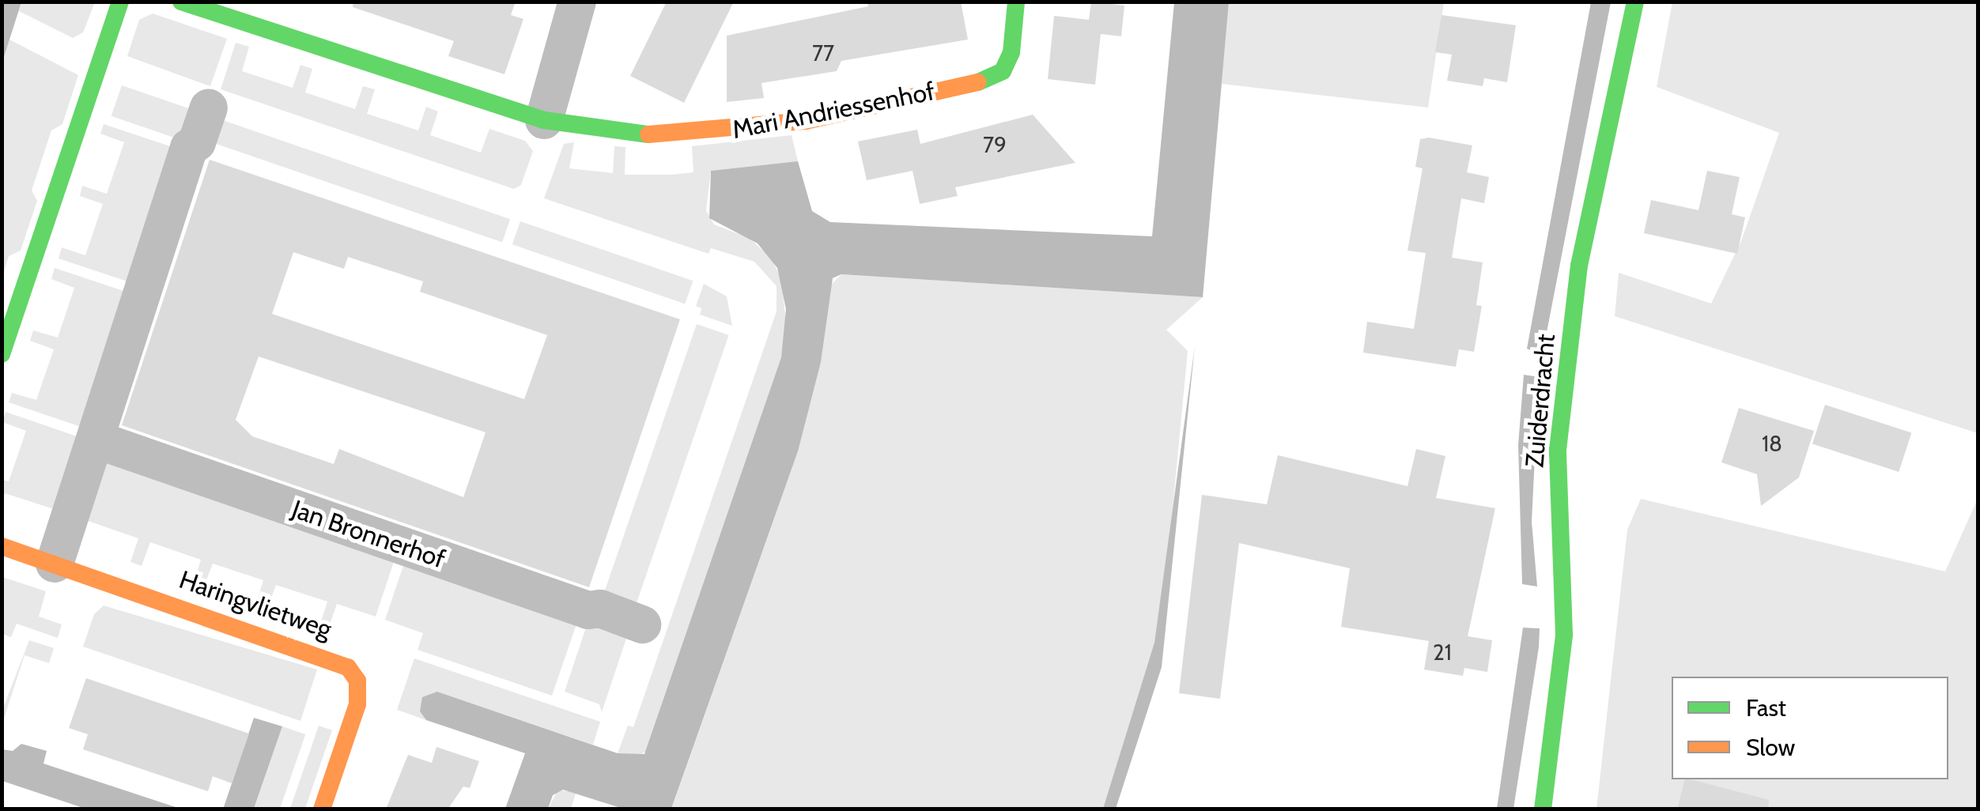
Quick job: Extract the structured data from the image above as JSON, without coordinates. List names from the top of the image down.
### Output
{
  "streets": {
    "street": [
      "Mari Andriessenhof",
      "Zuiderdracht",
      "Jan Bronnerhof",
      "Haringvlietweg"
    ]
  },
  "house_numbers": [
    "77",
    "79",
    "18",
    "21"
  ],
  "legend": ["Fast", "Slow"]
}
